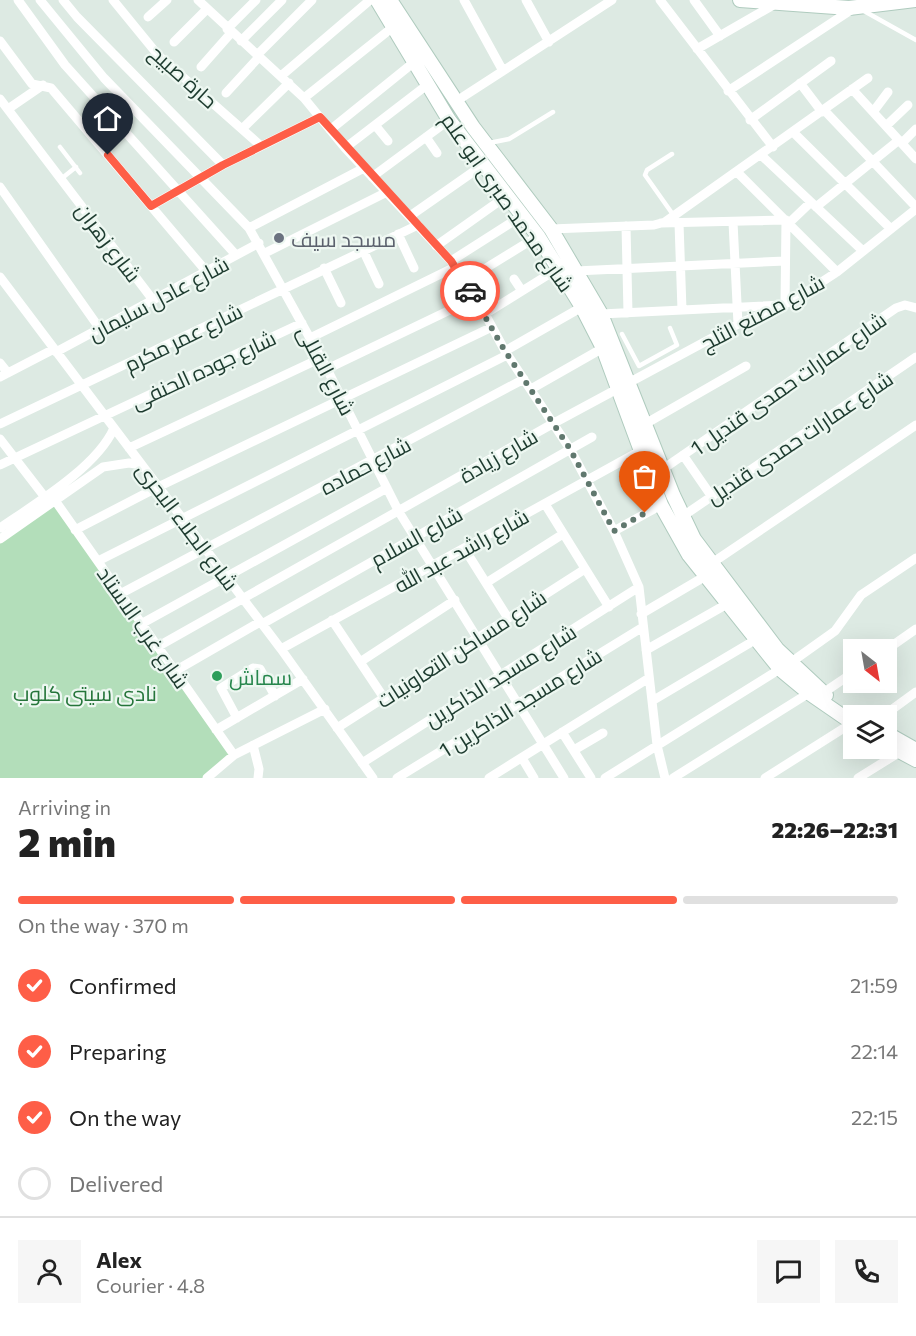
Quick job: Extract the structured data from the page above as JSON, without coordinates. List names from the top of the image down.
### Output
{
  "streets": {
    "street": [
      "حارة صبيح",
      "شارع محمد صبرى ابو علم",
      "شارع زهران",
      "شارع عادل سليمان",
      "شارع مصنع الثلج",
      "شارع عمر مكرم",
      "شارع جوده الحنفى",
      "شارع القللى",
      "شارع عمارات حمدى قنديل 1",
      "شارع عمارات حمدى قنديل",
      "شارع زيادة",
      "شارع حماده",
      "شارع الجلاء البحرى",
      "شارع السلام",
      "شارع راشد عبد الله",
      "شارع غرب الاستاد",
      "شارع مساكن التعاونيات",
      "شارع مسجد الذاكرين",
      "شارع مسجد الذاكرين 1"
    ]
  },
  "crossings": [
    ["شارع محمد صبرى ابو علم", "شارع مصنع الثلج"],
    ["شارع محمد صبرى ابو علم", "شارع عمارات حمدى قنديل 1"],
    ["شارع محمد صبرى ابو علم", "شارع عمارات حمدى قنديل"],
    ["شارع محمد صبرى ابو علم", "شارع زيادة"],
    ["شارع محمد صبرى ابو علم", "شارع راشد عبد الله"],
    ["شارع زهران", "شارع عادل سليمان"],
    ["شارع عادل سليمان", "شارع القللى"],
    ["شارع عادل سليمان", "شارع الجلاء البحرى"],
    ["شارع مصنع الثلج", "شارع زيادة"],
    ["شارع عمر مكرم", "شارع القللى"],
    ["شارع عمر مكرم", "شارع الجلاء البحرى"],
    ["شارع جوده الحنفى", "شارع القللى"],
    ["شارع جوده الحنفى", "شارع الجلاء البحرى"],
    ["شارع القللى", "شارع زيادة"],
    ["شارع القللى", "شارع حماده"],
    ["شارع القللى", "شارع السلام"],
    ["شارع القللى", "شارع راشد عبد الله"],
    ["شارع القللى", "شارع مساكن التعاونيات"],
    ["شارع القللى", "شارع مسجد الذاكرين"],
    ["شارع القللى", "شارع مسجد الذاكرين 1"],
    ["شارع زيادة", "شارع الجلاء البحرى"],
    ["شارع زيادة", "شارع غرب الاستاد"],
    ["شارع حماده", "شارع الجلاء البحرى"],
    ["شارع حماده", "شارع غرب الاستاد"],
    ["شارع الجلاء البحرى", "شارع السلام"],
    ["شارع الجلاء البحرى", "شارع راشد عبد الله"],
    ["شارع الجلاء البحرى", "شارع مساكن التعاونيات"],
    ["شارع الجلاء البحرى", "شارع مسجد الذاكرين"],
    ["شارع السلام", "شارع غرب الاستاد"]
  ],
  "parks": ["نادى سيتى كلوب"],
  "places": ["مسجد سيف", "سماش"],
  "north": "bottom right",
  "page": {
    "heading": ["2 min", "Arriving in", "22:26–22:31"],
    "panel": ["Alex", "Courier · 4.8"],
    "bar": "On the way · 370 m",
    "list": [
      ["Confirmed", "21:59"],
      ["Preparing", "22:14"],
      ["On the way", "22:15"],
      "Delivered"
    ]
  }
}
